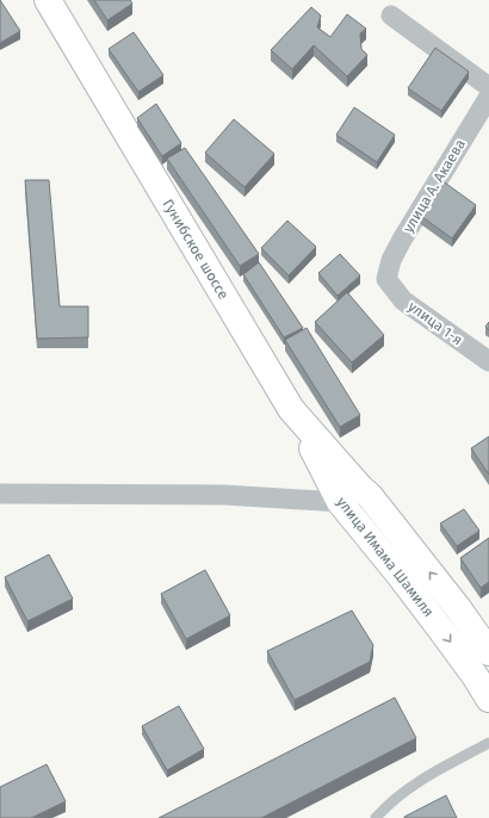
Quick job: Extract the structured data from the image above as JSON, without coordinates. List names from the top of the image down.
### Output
{
  "streets": {
    "main road": ["Гунибское шоссе", "улица Имама Шамиля"],
    "street": ["улица А. Акаева", "улица 1-я"]
  },
  "crossings": [
    ["улица А. Акаева", "улица 1-я"],
    ["Гунибское шоссе", "улица Имама Шамиля"]
  ]
}
